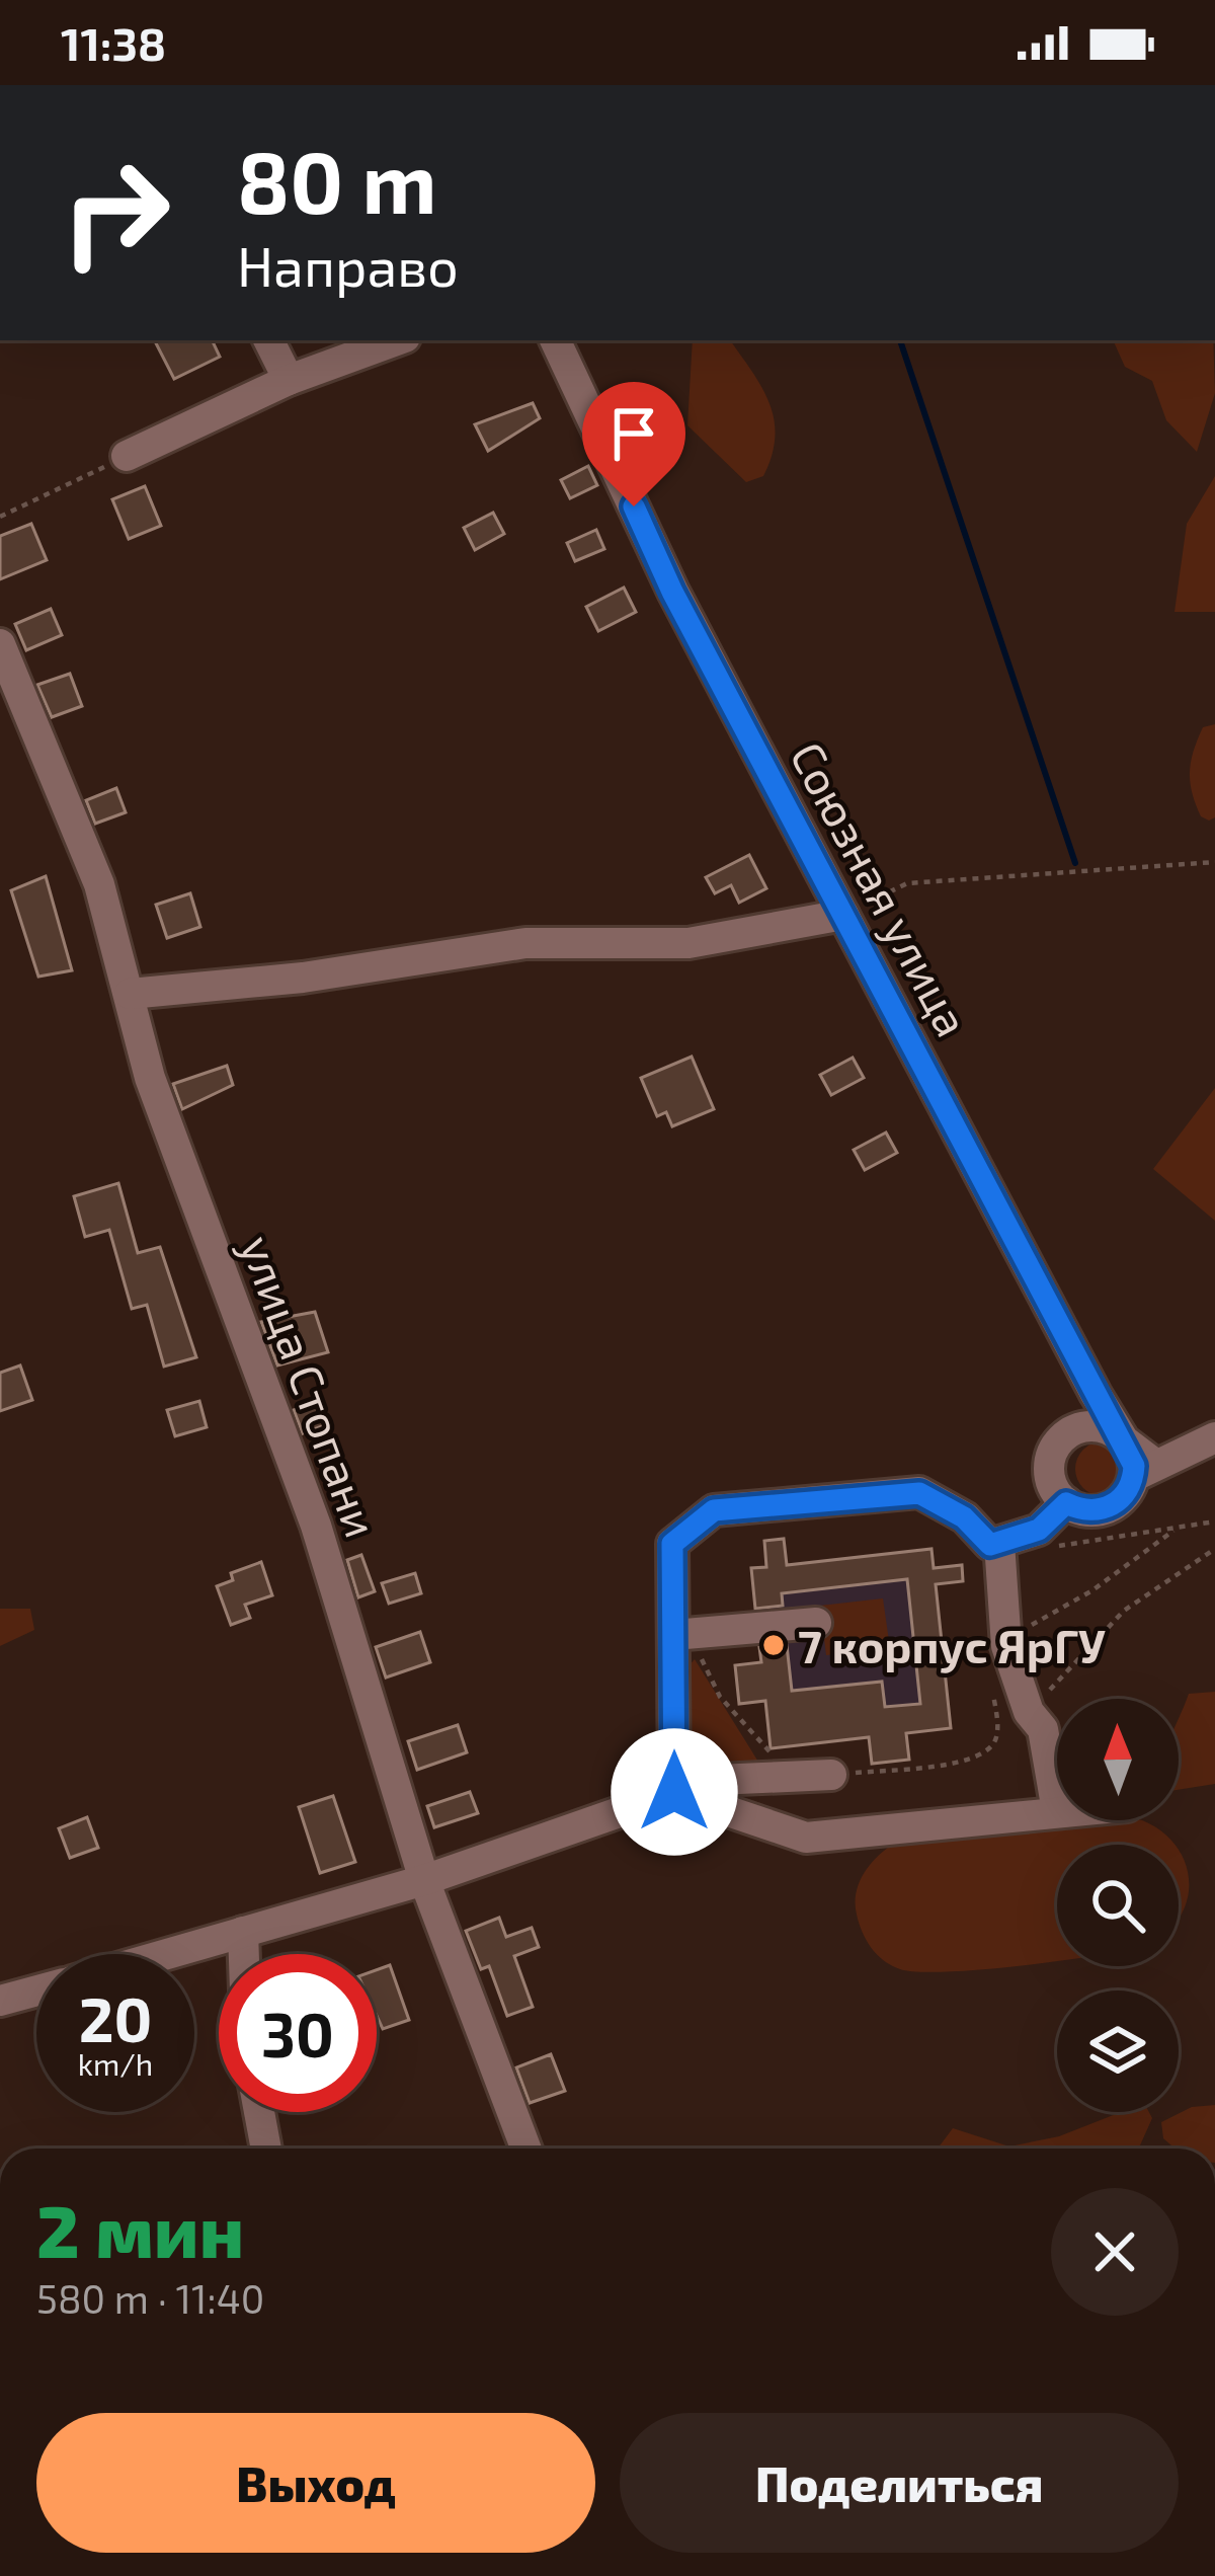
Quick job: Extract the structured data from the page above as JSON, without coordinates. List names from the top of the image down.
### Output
{
  "streets": {
    "street": ["Союзная улица", "улица Стопани"]
  },
  "places": ["7 корпус ЯрГУ"],
  "north": "top",
  "page": {
    "status": "11:38",
    "turn": ["80 m", "Направо"],
    "speed": "20 km/h",
    "limit": "30",
    "heading": ["2 мин", "580 m · 11:40"],
    "buttons": ["Выход", "Поделиться"]
  }
}
